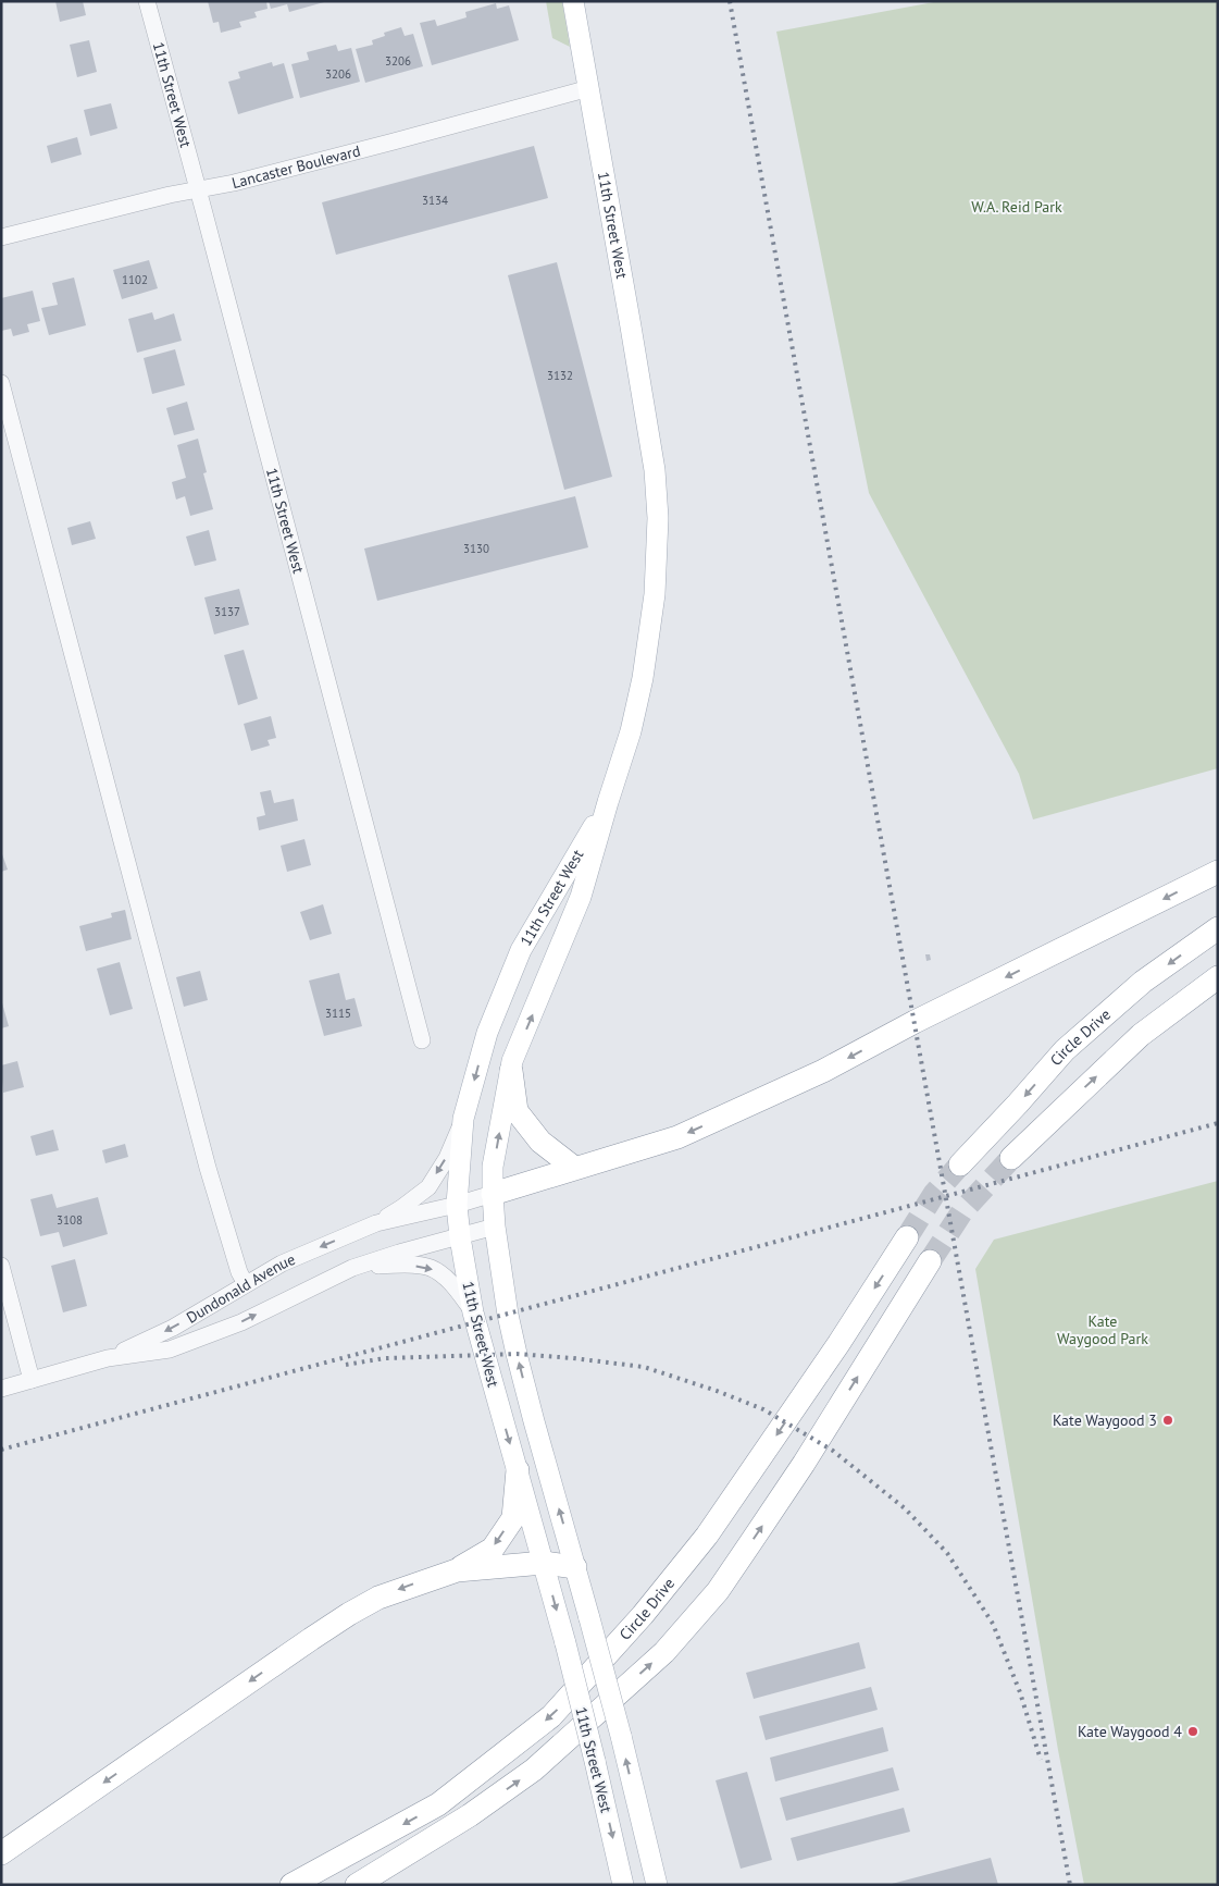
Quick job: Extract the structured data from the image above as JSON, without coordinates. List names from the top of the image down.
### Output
{
  "streets": {
    "highway": ["Circle Drive"],
    "main road": ["11th Street West"],
    "street": ["Lancaster Boulevard", "Dundonald Avenue"]
  },
  "crossings": [
    ["11th Street West", "Lancaster Boulevard"],
    ["11th Street West", "Dundonald Avenue"]
  ],
  "parks": ["W.A. Reid Park", "Kate Waygood Park"],
  "places": ["Kate Waygood 3", "Kate Waygood 4"],
  "house_numbers": [
    "3206",
    "3206",
    "3134",
    "1102",
    "3132",
    "3130",
    "3137",
    "3115",
    "3108"
  ]
}
